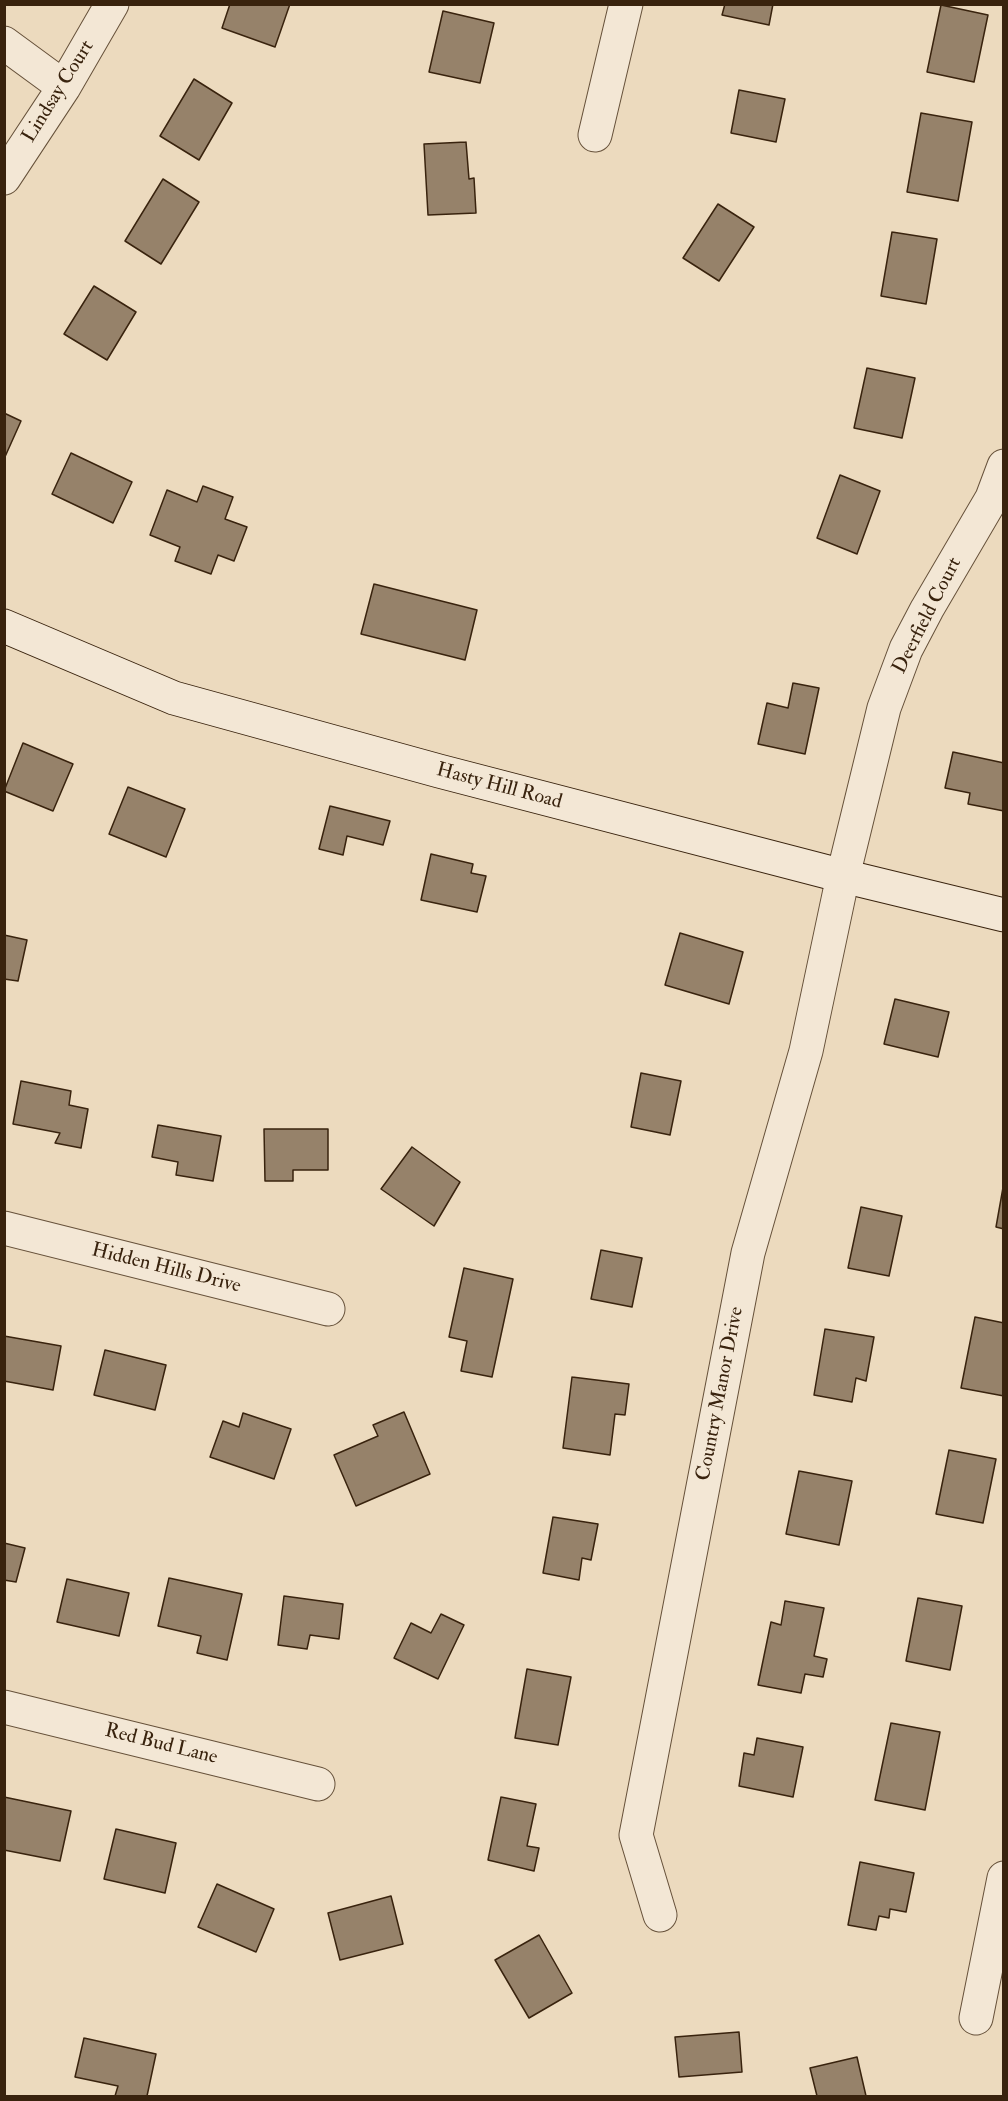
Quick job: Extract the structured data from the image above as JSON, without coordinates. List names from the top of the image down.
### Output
{
  "streets": {
    "street": [
      "Lindsay Court",
      "Deerfield Court",
      "Hasty Hill Road",
      "Hidden Hills Drive",
      "Country Manor Drive",
      "Red Bud Lane"
    ]
  },
  "crossings": [
    ["Deerfield Court", "Hasty Hill Road"],
    ["Deerfield Court", "Country Manor Drive"],
    ["Hasty Hill Road", "Country Manor Drive"]
  ]
}
